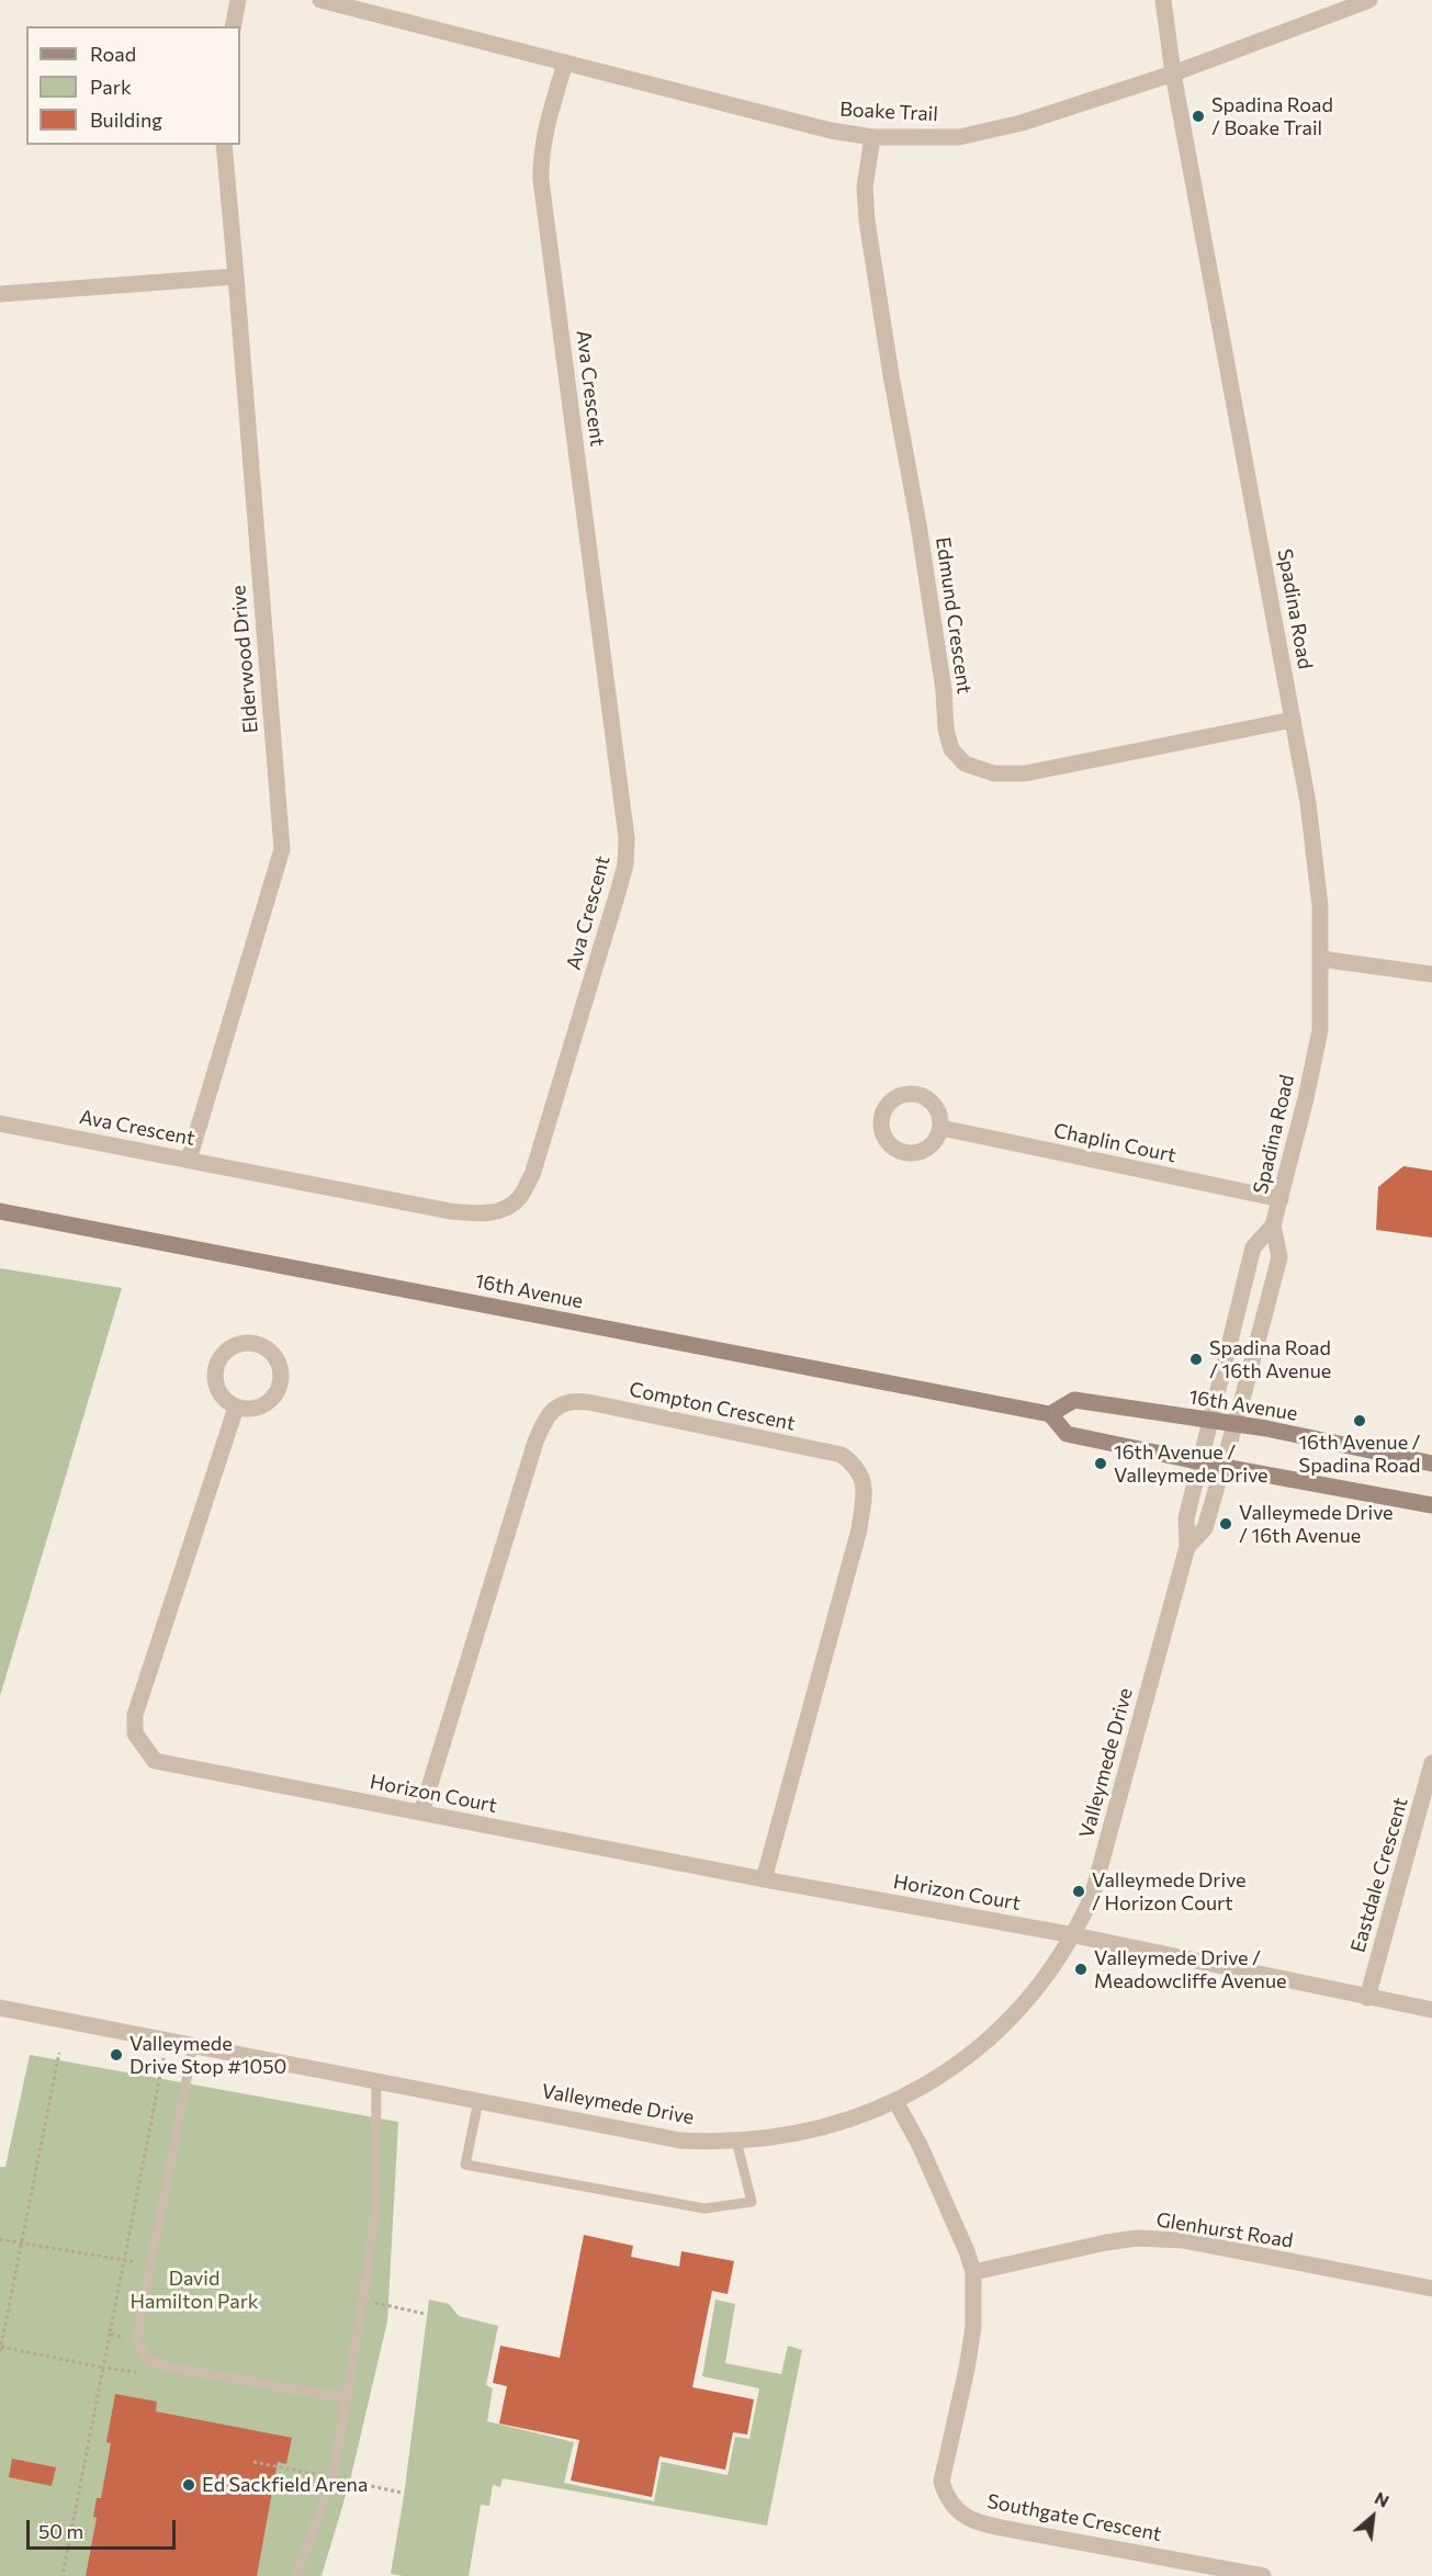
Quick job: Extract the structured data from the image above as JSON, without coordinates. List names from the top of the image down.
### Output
{
  "streets": {
    "main road": ["16th Avenue"],
    "street": [
      "Boake Trail",
      "Ava Crescent",
      "Spadina Road",
      "Edmund Crescent",
      "Elderwood Drive",
      "Chaplin Court",
      "Compton Crescent",
      "Valleymede Drive",
      "Horizon Court",
      "Eastdale Crescent",
      "Glenhurst Road",
      "Southgate Crescent"
    ]
  },
  "crossings": [
    ["Boake Trail", "Ava Crescent"],
    ["Boake Trail", "Spadina Road"],
    ["Boake Trail", "Edmund Crescent"],
    ["Ava Crescent", "Elderwood Drive"],
    ["Spadina Road", "Edmund Crescent"],
    ["Spadina Road", "Chaplin Court"],
    ["Spadina Road", "16th Avenue"],
    ["Spadina Road", "Valleymede Drive"],
    ["Compton Crescent", "Horizon Court"],
    ["Valleymede Drive", "Horizon Court"],
    ["Valleymede Drive", "Southgate Crescent"],
    ["Horizon Court", "Eastdale Crescent"],
    ["Glenhurst Road", "Southgate Crescent"]
  ],
  "parks": ["David Hamilton Park"],
  "places": [
    "Spadina Road / Boake Trail",
    "Spadina Road / 16th Avenue",
    "16th Avenue / Spadina Road",
    "16th Avenue / Valleymede Drive",
    "Valleymede Drive / 16th Avenue",
    "Valleymede Drive / Horizon Court",
    "Valleymede Drive / Meadowcliffe Avenue",
    "Valleymede Drive Stop #1050",
    "Ed Sackfield Arena"
  ],
  "legend": ["Road", "Park", "Building"],
  "scale_bar": "50 m",
  "north": "top right"
}
